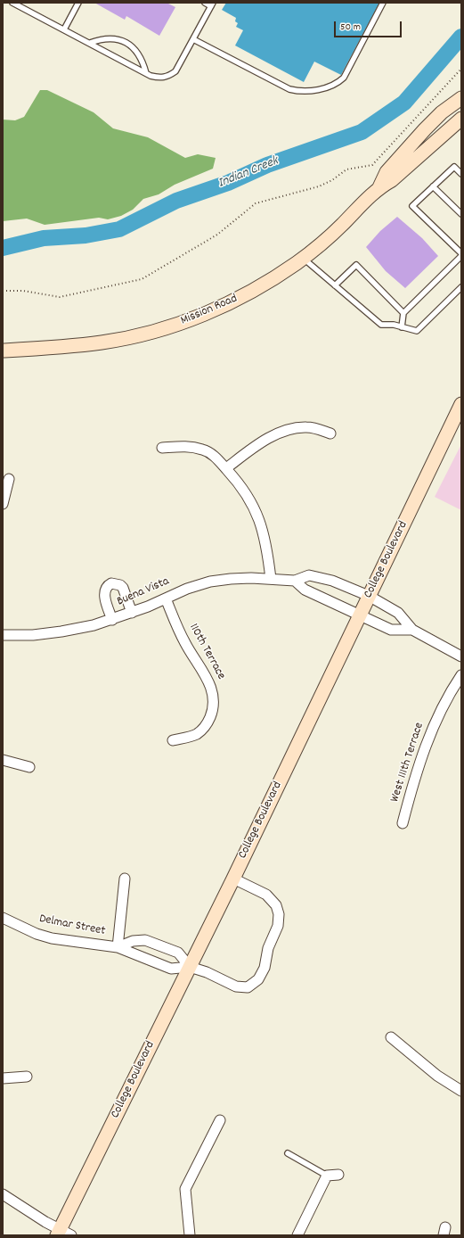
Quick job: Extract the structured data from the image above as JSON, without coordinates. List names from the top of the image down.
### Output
{
  "streets": {
    "main road": ["Mission Road", "College Boulevard"],
    "street": [
      "Buena Vista",
      "110th Terrace",
      "West 111th Terrace",
      "Delmar Street"
    ]
  },
  "crossings": [
    ["College Boulevard", "Buena Vista"],
    ["College Boulevard", "Delmar Street"],
    ["Buena Vista", "110th Terrace"]
  ],
  "water": ["Indian Creek"],
  "scale_bar": "50 m"
}
